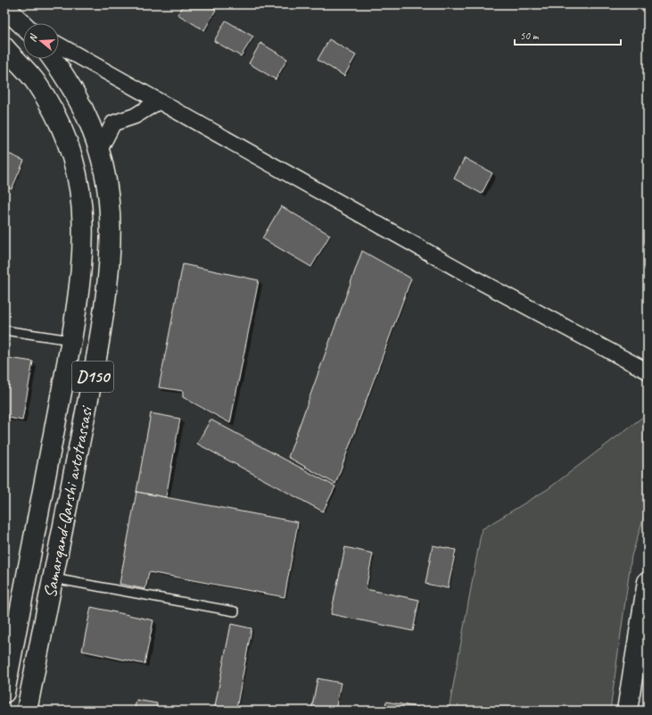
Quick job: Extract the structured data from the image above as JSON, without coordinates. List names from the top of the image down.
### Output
{
  "streets": {
    "main road": ["D150", "Samarqand-Qarshi avtotrassasi"]
  },
  "scale_bar": "50 m",
  "north": "left"
}
